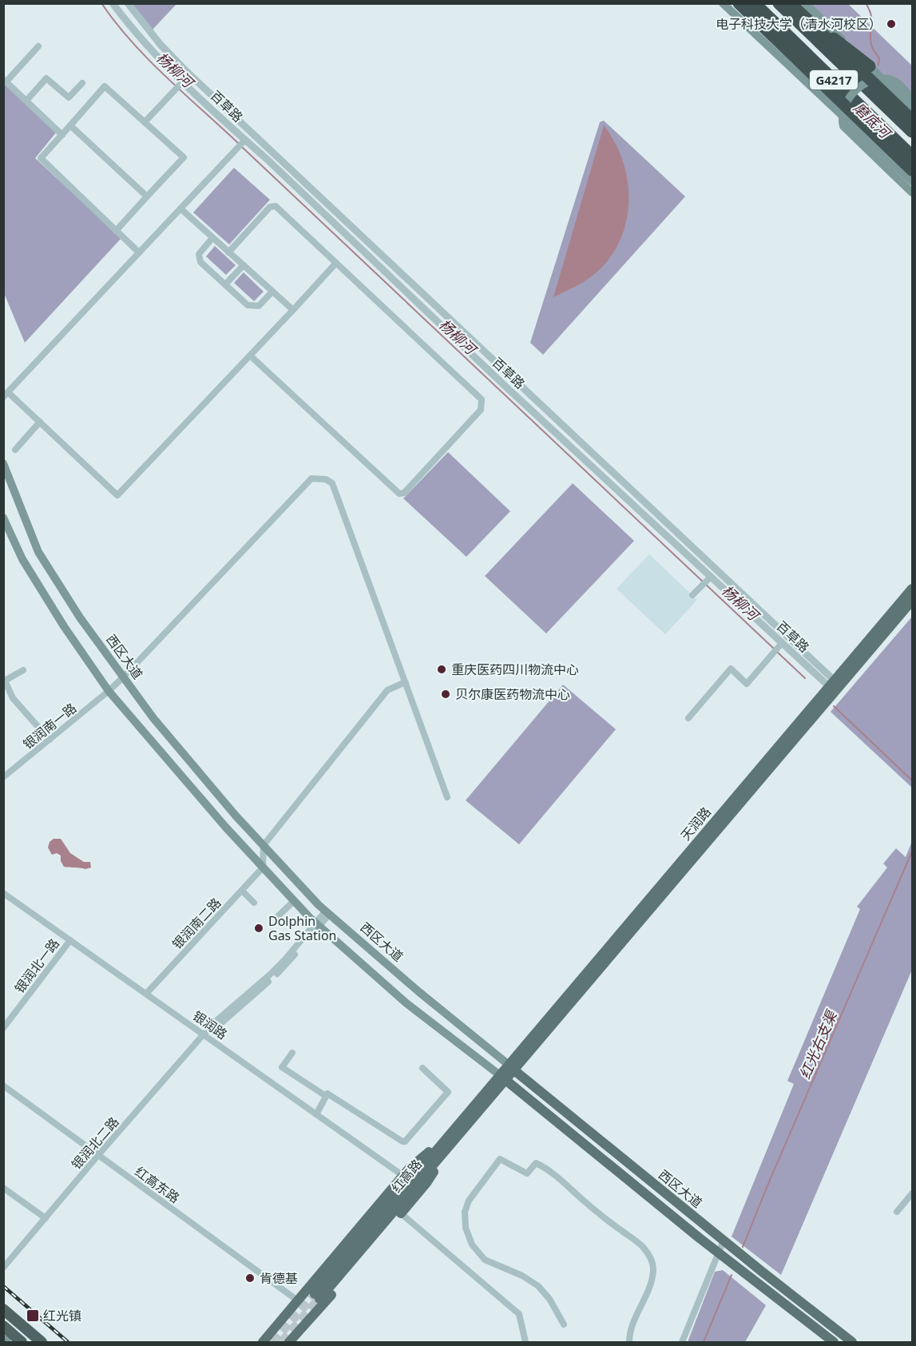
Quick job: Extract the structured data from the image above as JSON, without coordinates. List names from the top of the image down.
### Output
{
  "streets": {
    "highway": ["G4217"],
    "main road": ["西区大道", "天润路", "红高路"],
    "street": [
      "百草路",
      "银润南一路",
      "银润南二路",
      "银润北一路",
      "银润路",
      "银润北二路",
      "红高东路"
    ]
  },
  "crossings": [
    ["百草路", "天润路"],
    ["西区大道", "银润南一路"],
    ["西区大道", "天润路"],
    ["西区大道", "银润南二路"],
    ["西区大道", "银润北二路"],
    ["西区大道", "红高路"],
    ["天润路", "红高路"],
    ["银润南二路", "银润路"],
    ["银润北一路", "银润路"],
    ["银润路", "银润北二路"],
    ["银润北二路", "红高东路"]
  ],
  "water": ["杨柳河", "磨底河", "红光右支渠"],
  "places": {
    "other": [
      "电子科技大学（清水河校区）",
      "重庆医药四川物流中心",
      "贝尔康医药物流中心",
      "Dolphin Gas Station",
      "肯德基"
    ],
    "transit": ["红光镇"]
  }
}
